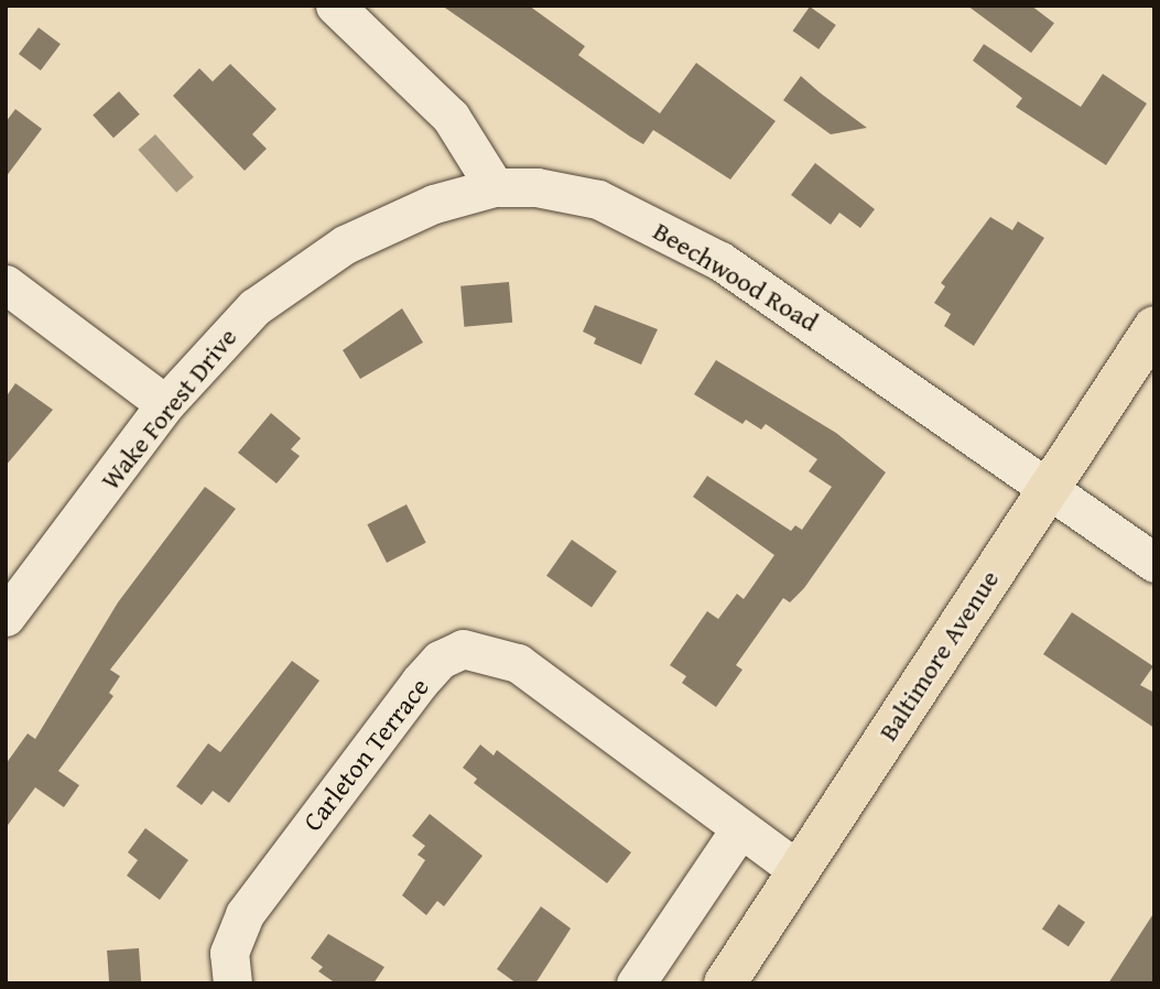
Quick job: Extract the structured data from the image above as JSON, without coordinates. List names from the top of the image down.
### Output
{
  "streets": {
    "main road": ["Baltimore Avenue"],
    "street": ["Beechwood Road", "Wake Forest Drive", "Carleton Terrace"]
  },
  "crossings": [
    ["Beechwood Road", "Wake Forest Drive"],
    ["Beechwood Road", "Baltimore Avenue"],
    ["Baltimore Avenue", "Carleton Terrace"]
  ]
}
